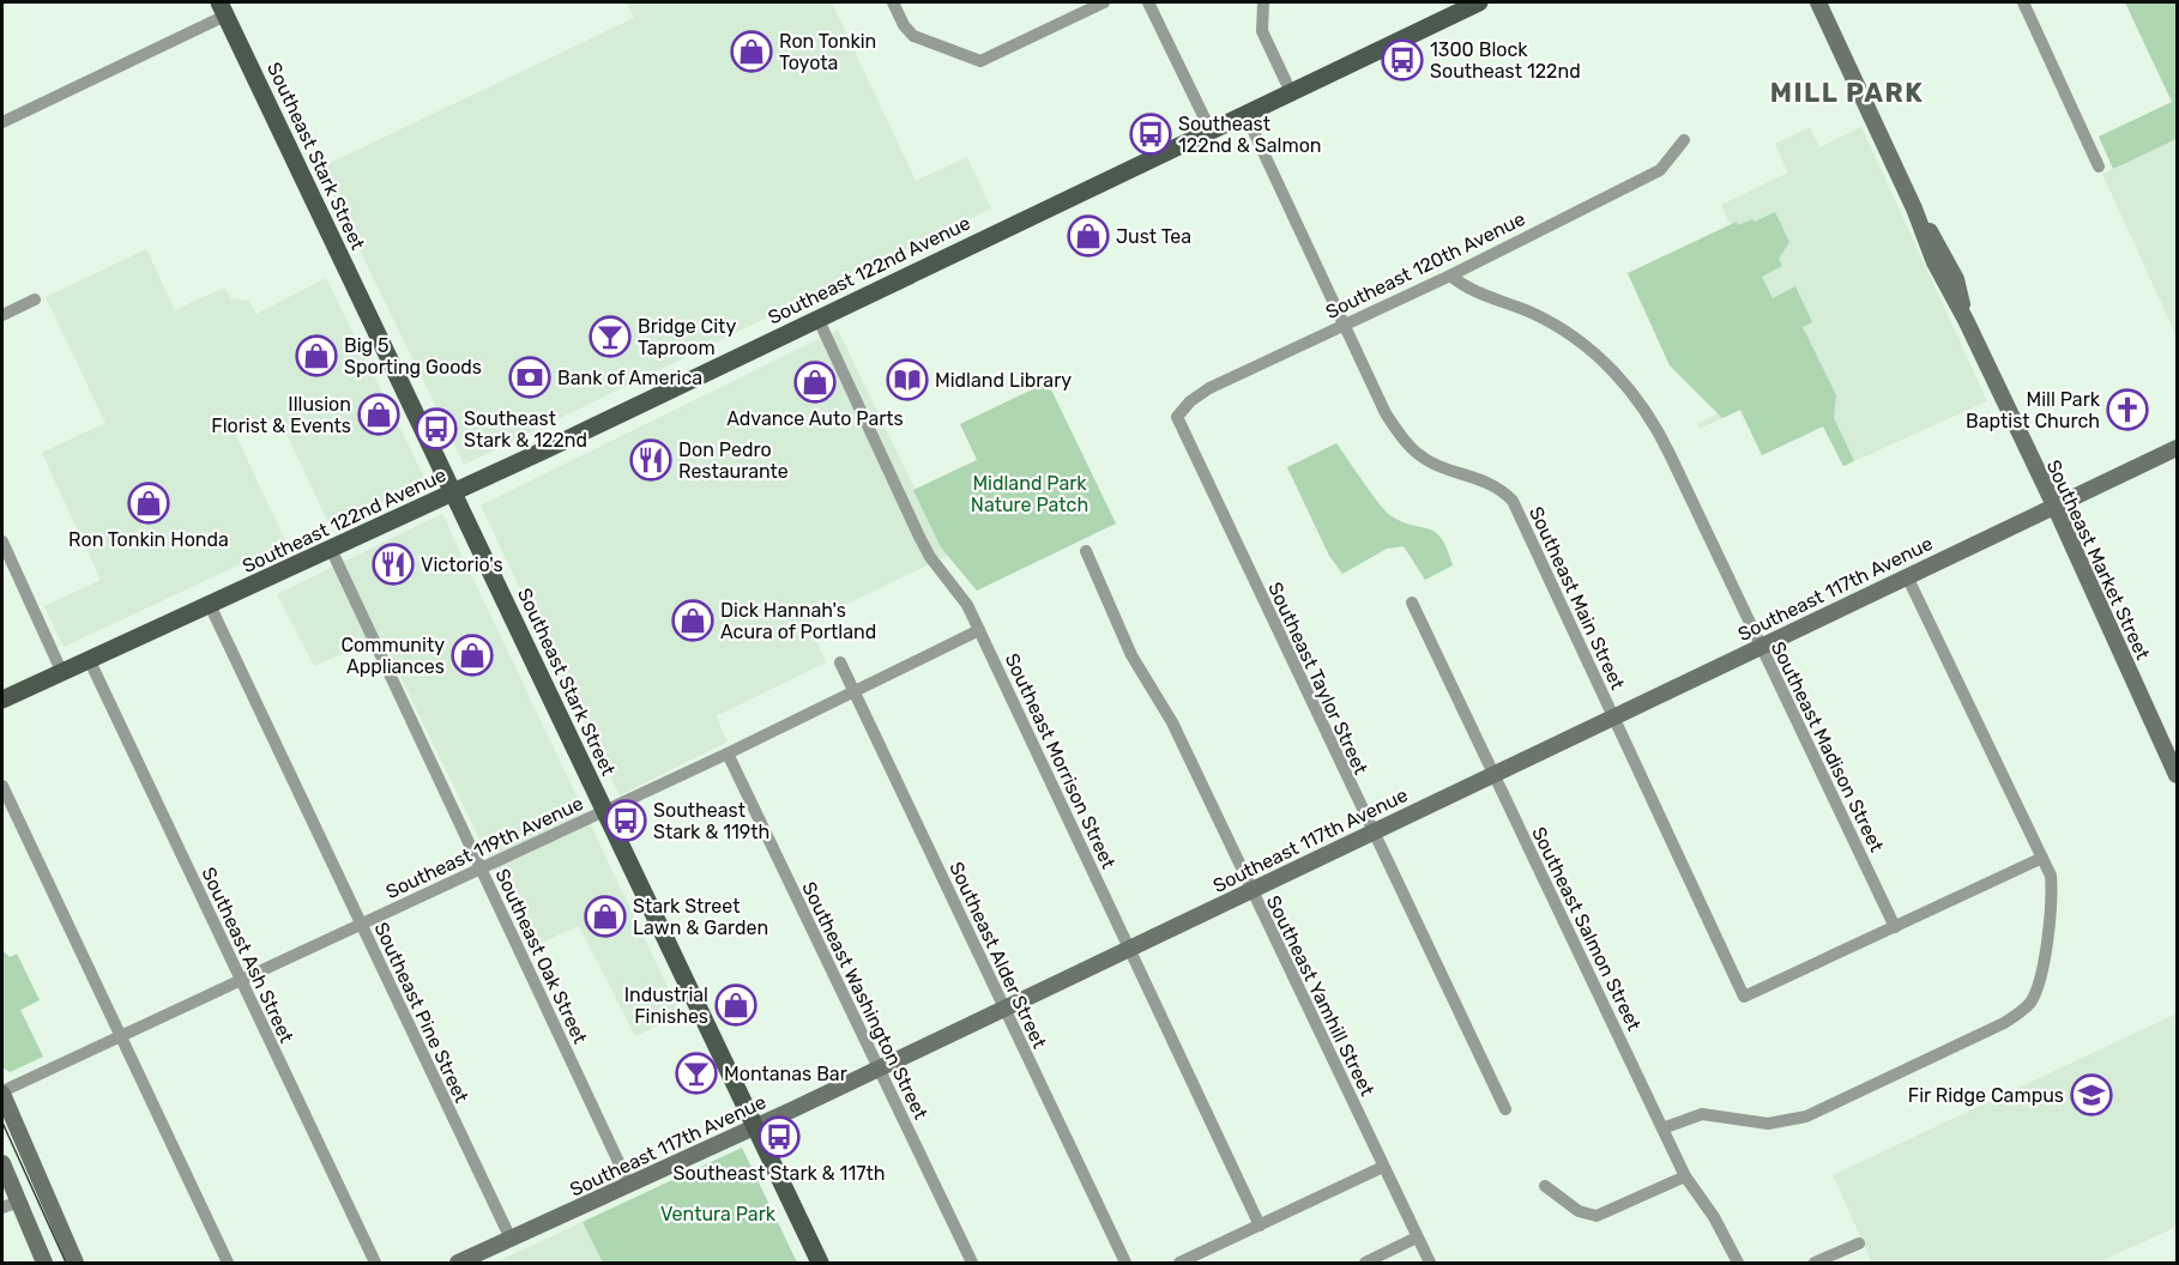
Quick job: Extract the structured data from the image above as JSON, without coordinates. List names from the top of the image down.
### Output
{
  "streets": {
    "main road": ["Southeast Stark Street", "Southeast 122nd Avenue"],
    "street": [
      "Southeast 120th Avenue",
      "Southeast Market Street",
      "Southeast 117th Avenue",
      "Southeast Main Street",
      "Southeast Taylor Street",
      "Southeast Madison Street",
      "Southeast Morrison Street",
      "Southeast 119th Avenue",
      "Southeast Salmon Street",
      "Southeast Ash Street",
      "Southeast Alder Street",
      "Southeast Oak Street",
      "Southeast Yamhill Street",
      "Southeast Washington Street",
      "Southeast Pine Street"
    ]
  },
  "crossings": [
    ["Southeast Stark Street", "Southeast 122nd Avenue"],
    ["Southeast Stark Street", "Southeast 117th Avenue"],
    ["Southeast Stark Street", "Southeast 119th Avenue"],
    ["Southeast 120th Avenue", "Southeast Main Street"],
    ["Southeast 120th Avenue", "Southeast Taylor Street"],
    ["Southeast 120th Avenue", "Southeast Madison Street"],
    ["Southeast 122nd Avenue", "Southeast Main Street"],
    ["Southeast 122nd Avenue", "Southeast Morrison Street"],
    ["Southeast 122nd Avenue", "Southeast Ash Street"],
    ["Southeast 122nd Avenue", "Southeast Oak Street"],
    ["Southeast 122nd Avenue", "Southeast Pine Street"],
    ["Southeast Market Street", "Southeast 117th Avenue"],
    ["Southeast 117th Avenue", "Southeast Main Street"],
    ["Southeast 117th Avenue", "Southeast Taylor Street"],
    ["Southeast 117th Avenue", "Southeast Madison Street"],
    ["Southeast 117th Avenue", "Southeast Morrison Street"],
    ["Southeast 117th Avenue", "Southeast Salmon Street"],
    ["Southeast 117th Avenue", "Southeast Alder Street"],
    ["Southeast 117th Avenue", "Southeast Oak Street"],
    ["Southeast 117th Avenue", "Southeast Yamhill Street"],
    ["Southeast 117th Avenue", "Southeast Washington Street"],
    ["Southeast 117th Avenue", "Southeast Pine Street"],
    ["Southeast Main Street", "Southeast Madison Street"],
    ["Southeast Morrison Street", "Southeast 119th Avenue"],
    ["Southeast 119th Avenue", "Southeast Ash Street"],
    ["Southeast 119th Avenue", "Southeast Alder Street"],
    ["Southeast 119th Avenue", "Southeast Oak Street"],
    ["Southeast 119th Avenue", "Southeast Washington Street"],
    ["Southeast 119th Avenue", "Southeast Pine Street"]
  ],
  "districts": ["MILL PARK"],
  "parks": ["Midland Park Nature Patch", "Ventura Park"],
  "places": {
    "shop": [
      "Ron Tonkin Toyota",
      "Just Tea",
      "Big 5 Sporting Goods",
      "Advance Auto Parts",
      "Illusion Florist & Events",
      "Ron Tonkin Honda",
      "Dick Hannah's Acura of Portland",
      "Community Appliances",
      "Stark Street Lawn & Garden",
      "Industrial Finishes"
    ],
    "bus stop": [
      "1300 Block Southeast 122nd",
      "Southeast 122nd & Salmon",
      "Southeast Stark & 122nd",
      "Southeast Stark & 119th",
      "Southeast Stark & 117th"
    ],
    "bar": ["Bridge City Taproom", "Montanas Bar"],
    "bank": ["Bank of America"],
    "library": ["Midland Library"],
    "church": ["Mill Park Baptist Church"],
    "restaurant": ["Don Pedro Restaurante", "Victorio's"],
    "school or university": ["Fir Ridge Campus"]
  }
}
